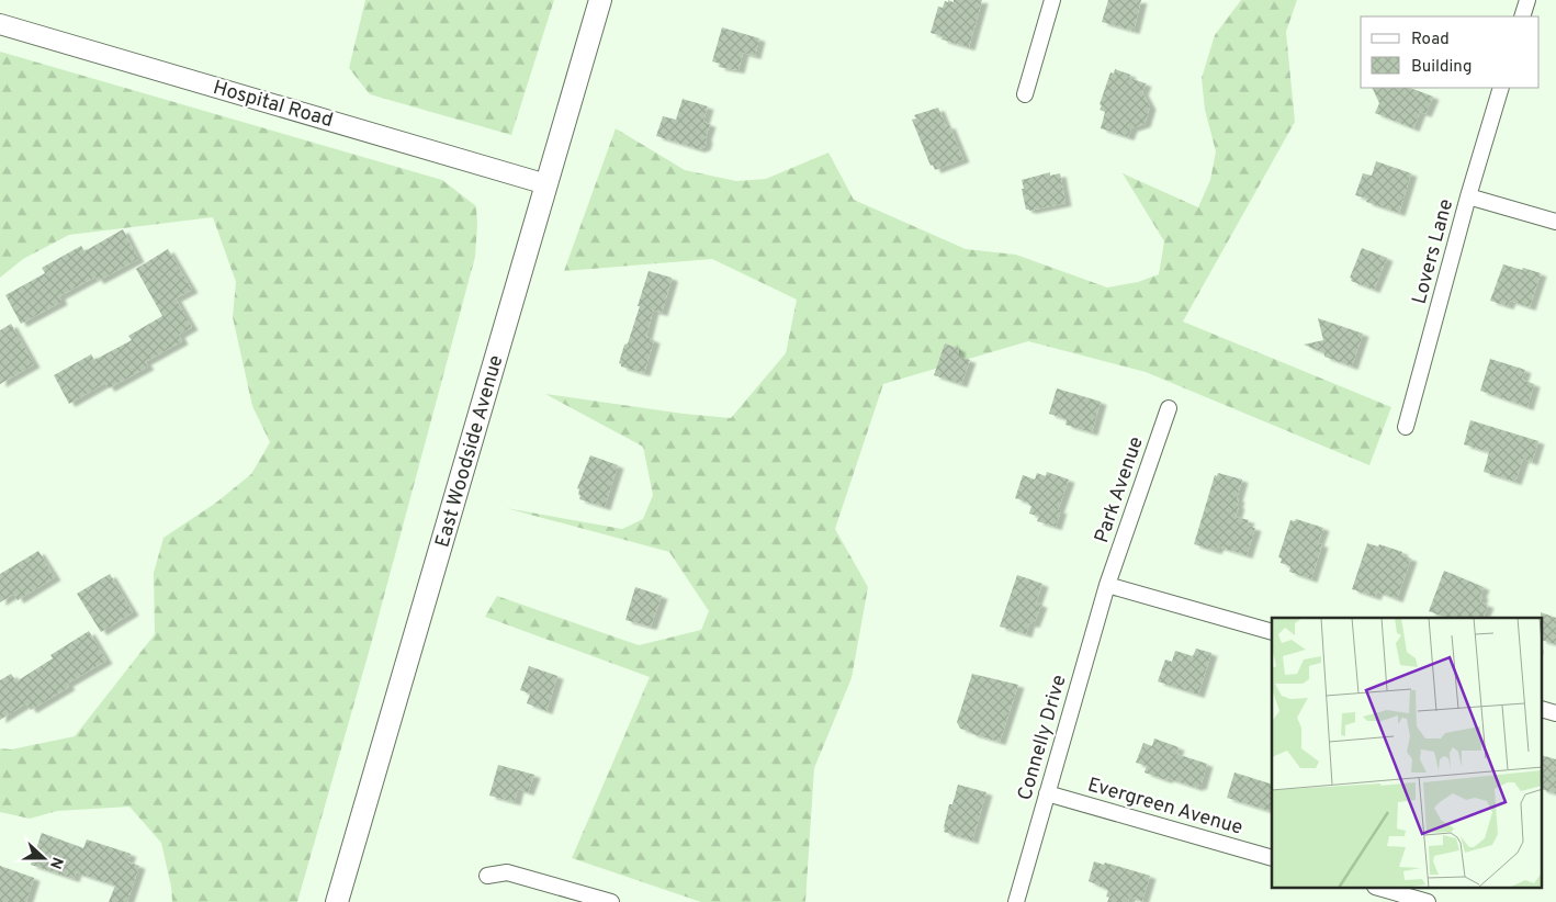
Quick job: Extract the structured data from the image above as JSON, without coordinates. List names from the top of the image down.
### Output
{
  "streets": {
    "main road": ["East Woodside Avenue"],
    "street": [
      "Hospital Road",
      "Lovers Lane",
      "Park Avenue",
      "Connelly Drive",
      "Evergreen Avenue"
    ]
  },
  "crossings": [
    ["Hospital Road", "East Woodside Avenue"],
    ["Park Avenue", "Connelly Drive"],
    ["Connelly Drive", "Evergreen Avenue"]
  ],
  "legend": ["Road", "Building"],
  "north": "right"
}
